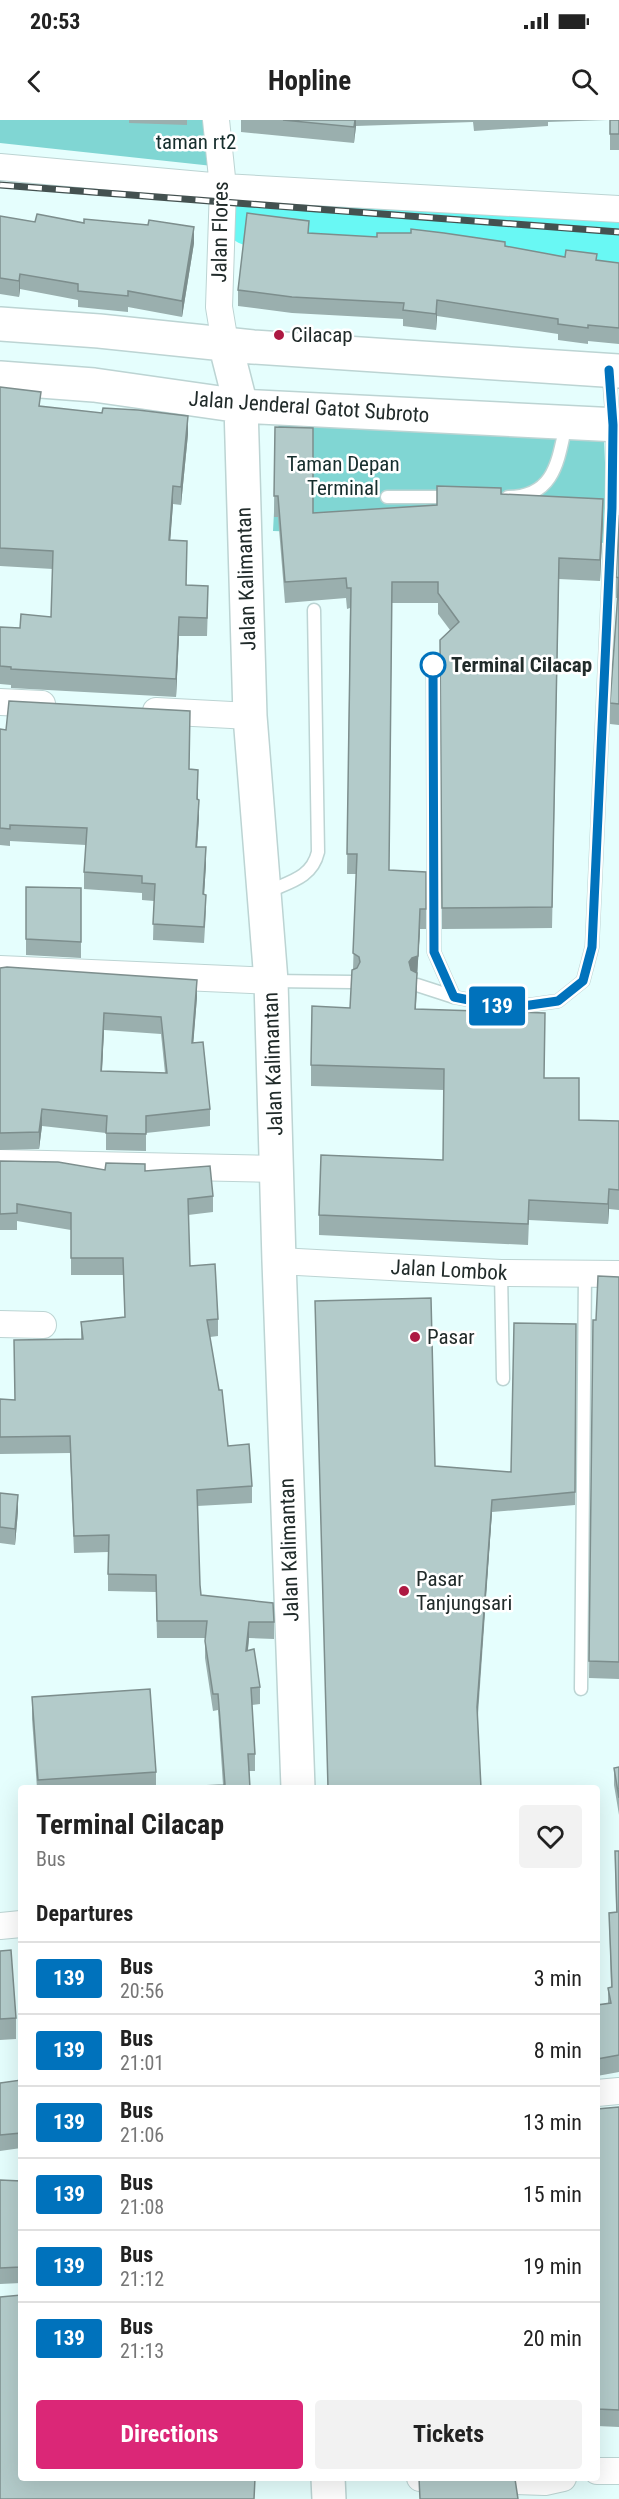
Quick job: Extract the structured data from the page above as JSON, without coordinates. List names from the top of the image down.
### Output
{
  "streets": {
    "street": [
      "Jalan Flores",
      "Jalan Jenderal Gatot Subroto",
      "Jalan Kalimantan",
      "Jalan Lombok"
    ]
  },
  "crossings": [
    ["Jalan Flores", "Jalan Kalimantan"],
    ["Jalan Jenderal Gatot Subroto", "Jalan Kalimantan"],
    ["Jalan Kalimantan", "Jalan Lombok"]
  ],
  "parks": ["taman rt2", "Taman Depan Terminal"],
  "places": [
    "Cilacap",
    "Terminal Cilacap",
    "Pasar",
    "Pasar Tanjungsari"
  ],
  "lines": ["bus line 139"],
  "page": {
    "status": "20:53",
    "header": "Hopline",
    "on_map": "139",
    "heading": [
      ["Terminal Cilacap", "Bus"],
      "Departures"
    ],
    "list": [
      {
        "mark": "139",
        "name": "Bus",
        "note": "20:56",
        "value": "3 min"
      },
      {
        "mark": "139",
        "name": "Bus",
        "note": "21:01",
        "value": "8 min"
      },
      {
        "mark": "139",
        "name": "Bus",
        "note": "21:06",
        "value": "13 min"
      },
      {
        "mark": "139",
        "name": "Bus",
        "note": "21:08",
        "value": "15 min"
      },
      {
        "mark": "139",
        "name": "Bus",
        "note": "21:12",
        "value": "19 min"
      },
      {
        "mark": "139",
        "name": "Bus",
        "note": "21:13",
        "value": "20 min"
      }
    ],
    "buttons": ["Directions", "Tickets"]
  }
}
